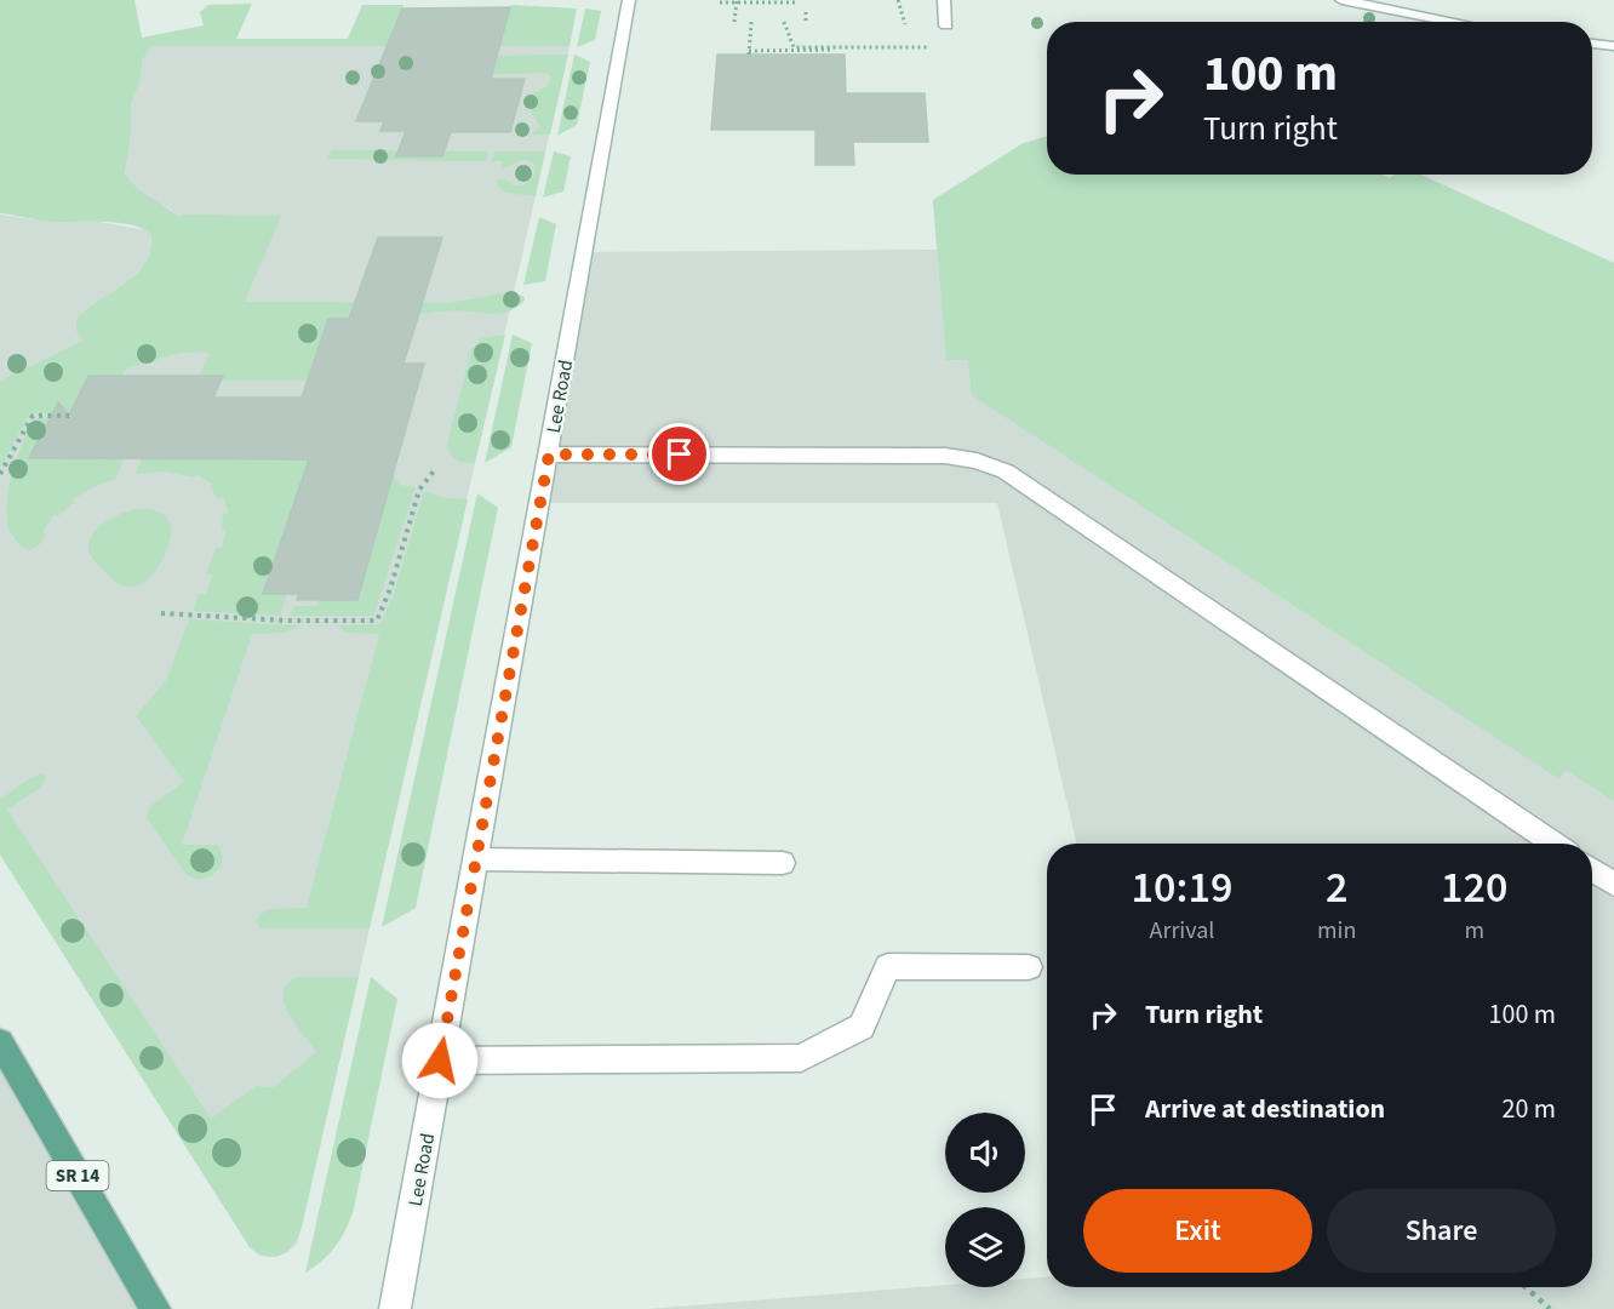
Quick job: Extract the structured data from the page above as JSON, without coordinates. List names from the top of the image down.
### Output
{
  "streets": {
    "main road": ["Lee Road", "SR 14"]
  },
  "page": {
    "turn": ["100 m", "Turn right"],
    "eta": [
      "10:19",
      "Arrival",
      "2",
      "min",
      "120",
      "m"
    ],
    "list": [
      {
        "name": "Turn right",
        "value": "100 m"
      },
      {
        "name": "Arrive at destination",
        "value": "20 m"
      }
    ],
    "buttons": ["Exit", "Share"]
  }
}
